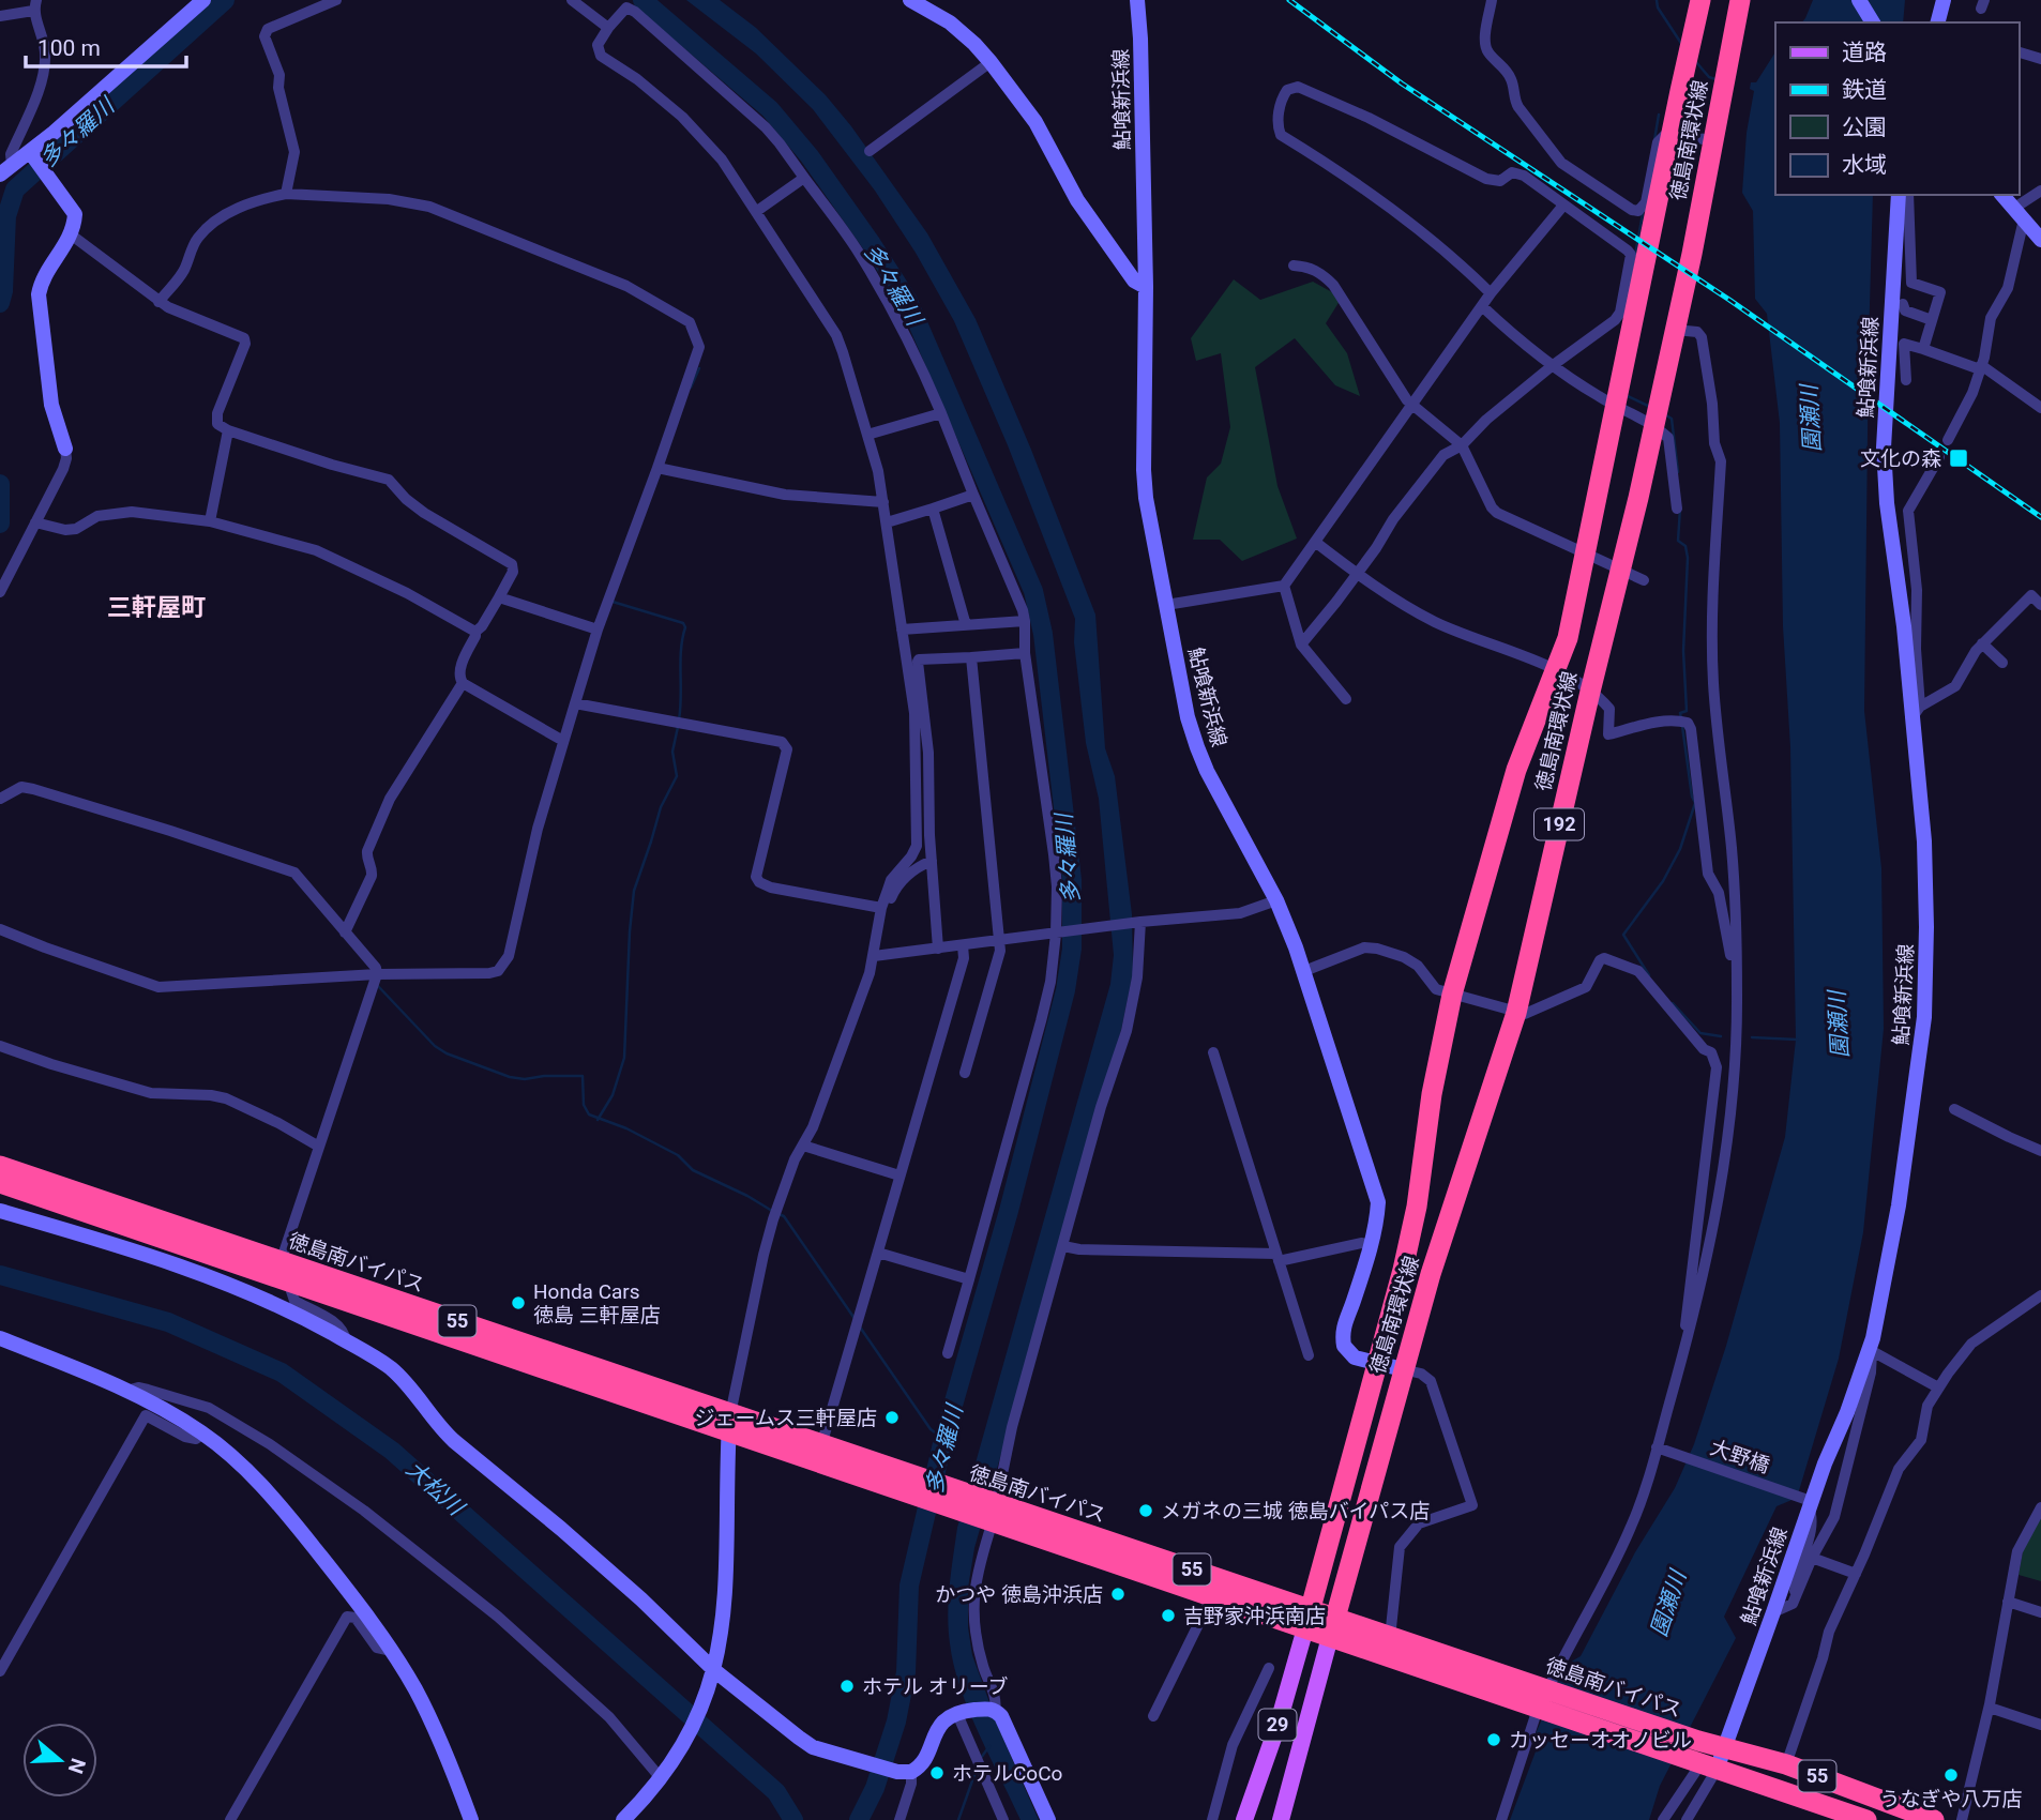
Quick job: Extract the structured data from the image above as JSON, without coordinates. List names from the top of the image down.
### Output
{
  "streets": {
    "highway": [
      "徳島南環状線",
      "192",
      "徳島南バイパス",
      "55"
    ],
    "main road": ["鮎喰新浜線", "29"],
    "street": ["大野橋"]
  },
  "crossings": [
    ["鮎喰新浜線", "徳島南環状線"],
    ["鮎喰新浜線", "徳島南バイパス"],
    ["鮎喰新浜線", "大野橋"],
    ["徳島南環状線", "徳島南バイパス"],
    ["徳島南環状線", "29"],
    ["徳島南バイパス", "29"]
  ],
  "districts": ["三軒屋町"],
  "water": ["多々羅川", "園瀬川", "大松川"],
  "places": {
    "transit": ["文化の森"],
    "other": [
      "Honda Cars 徳島 三軒屋店",
      "ジェームス三軒屋店",
      "メガネの三城 徳島バイパス店",
      "かつや 徳島沖浜店",
      "吉野家沖浜南店",
      "ホテル オリーブ",
      "カッセーオオノビル",
      "ホテルCoCo",
      "うなぎや八万店"
    ]
  },
  "legend": [
    "道路",
    "鉄道",
    "公園",
    "水域"
  ],
  "scale_bar": "100 m",
  "north": "right"
}
